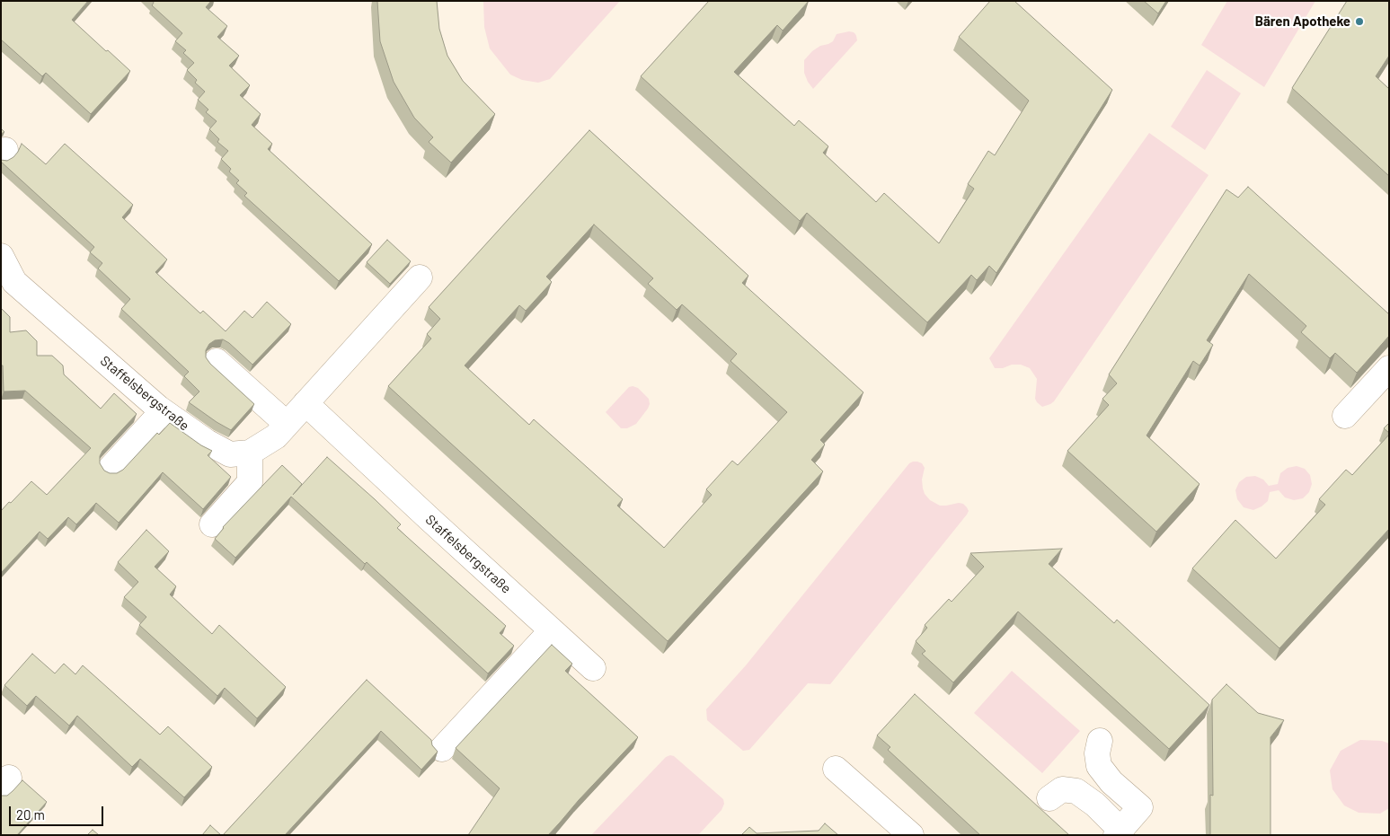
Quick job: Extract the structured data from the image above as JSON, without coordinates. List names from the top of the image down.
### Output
{
  "streets": {
    "street": ["Staffelsbergstraße"]
  },
  "places": ["Bären Apotheke"],
  "scale_bar": "20 m"
}
